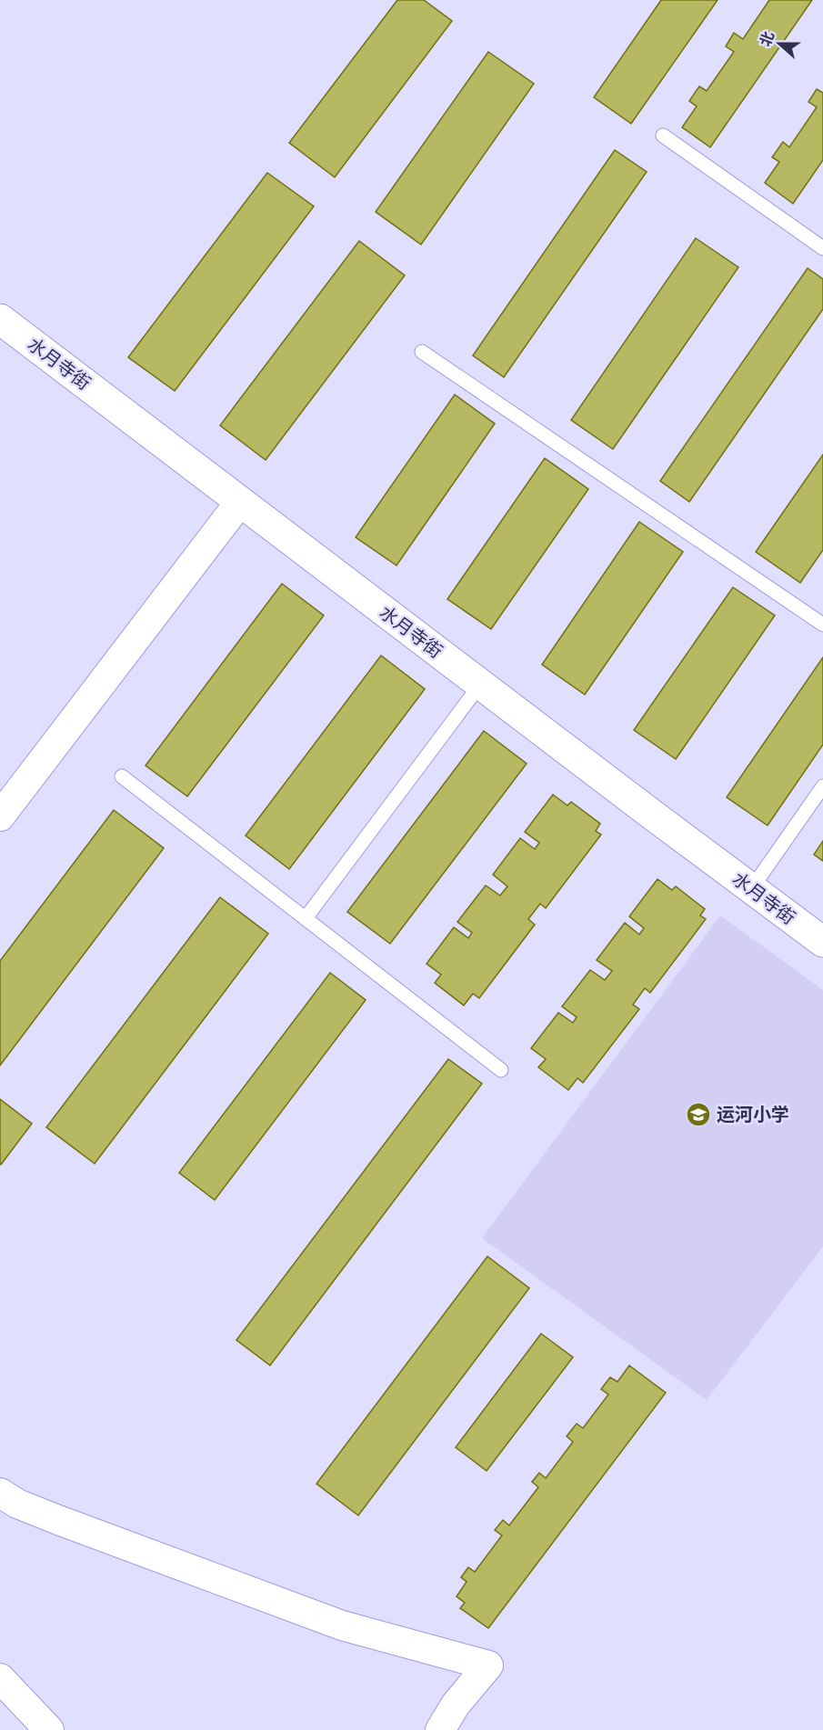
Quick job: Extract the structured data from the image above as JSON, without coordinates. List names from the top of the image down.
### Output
{
  "streets": {
    "street": ["水月寺街"]
  },
  "places": {
    "school or university": ["运河小学"]
  },
  "north": "left"
}
